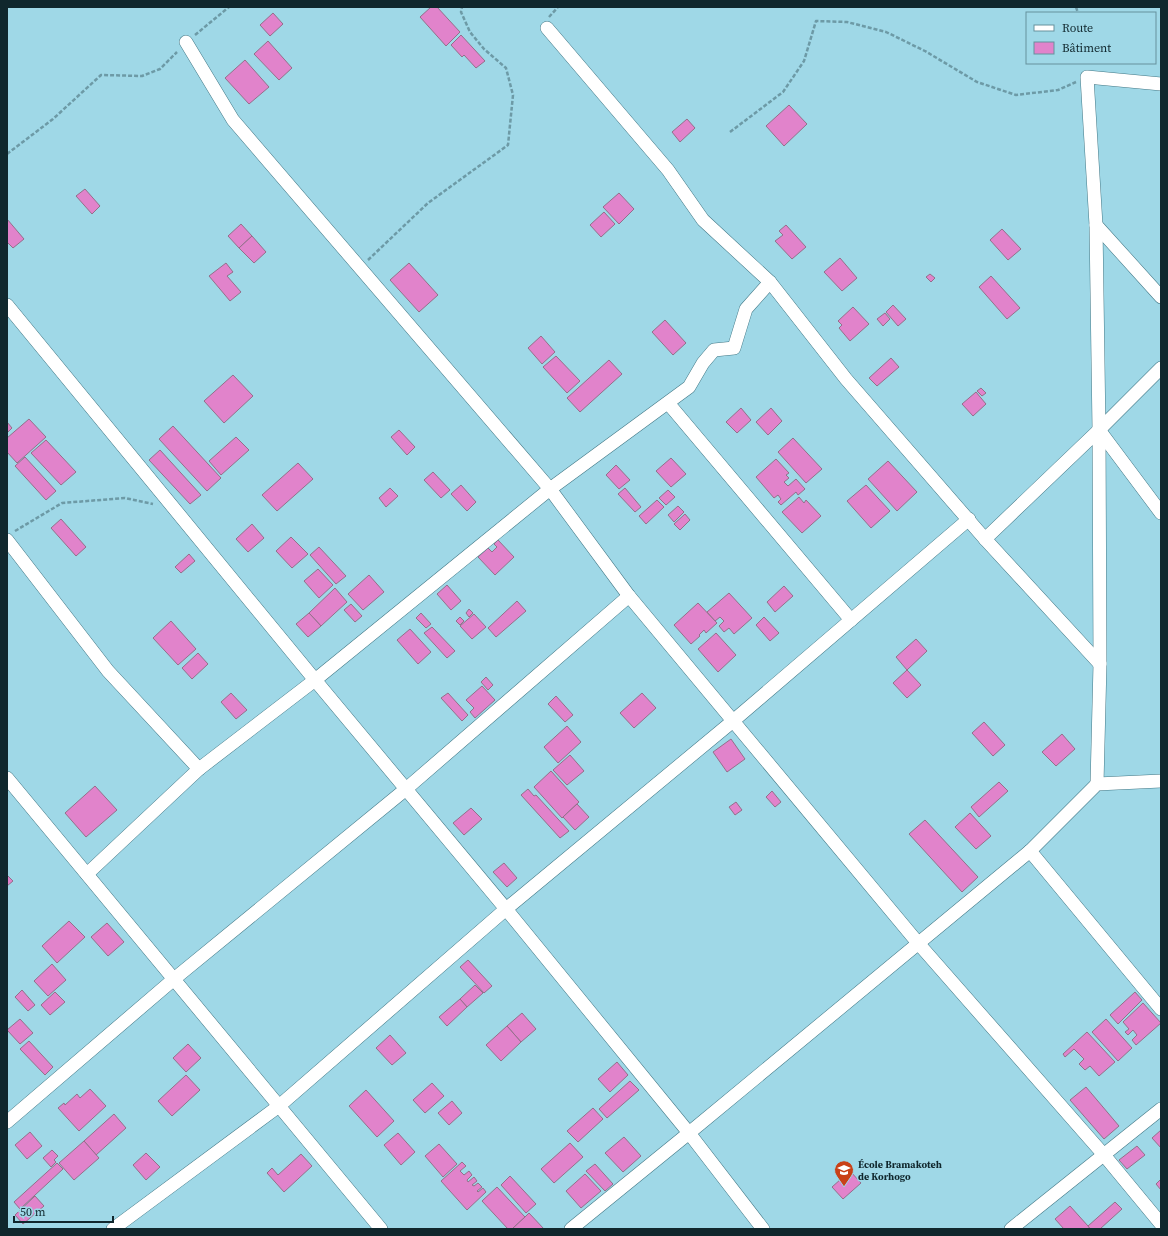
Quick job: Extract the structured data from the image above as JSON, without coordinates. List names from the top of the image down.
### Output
{
  "places": {
    "school or university": ["École Bramakoteh de Korhogo"]
  },
  "legend": ["Route", "Bâtiment"],
  "scale_bar": "50 m"
}
